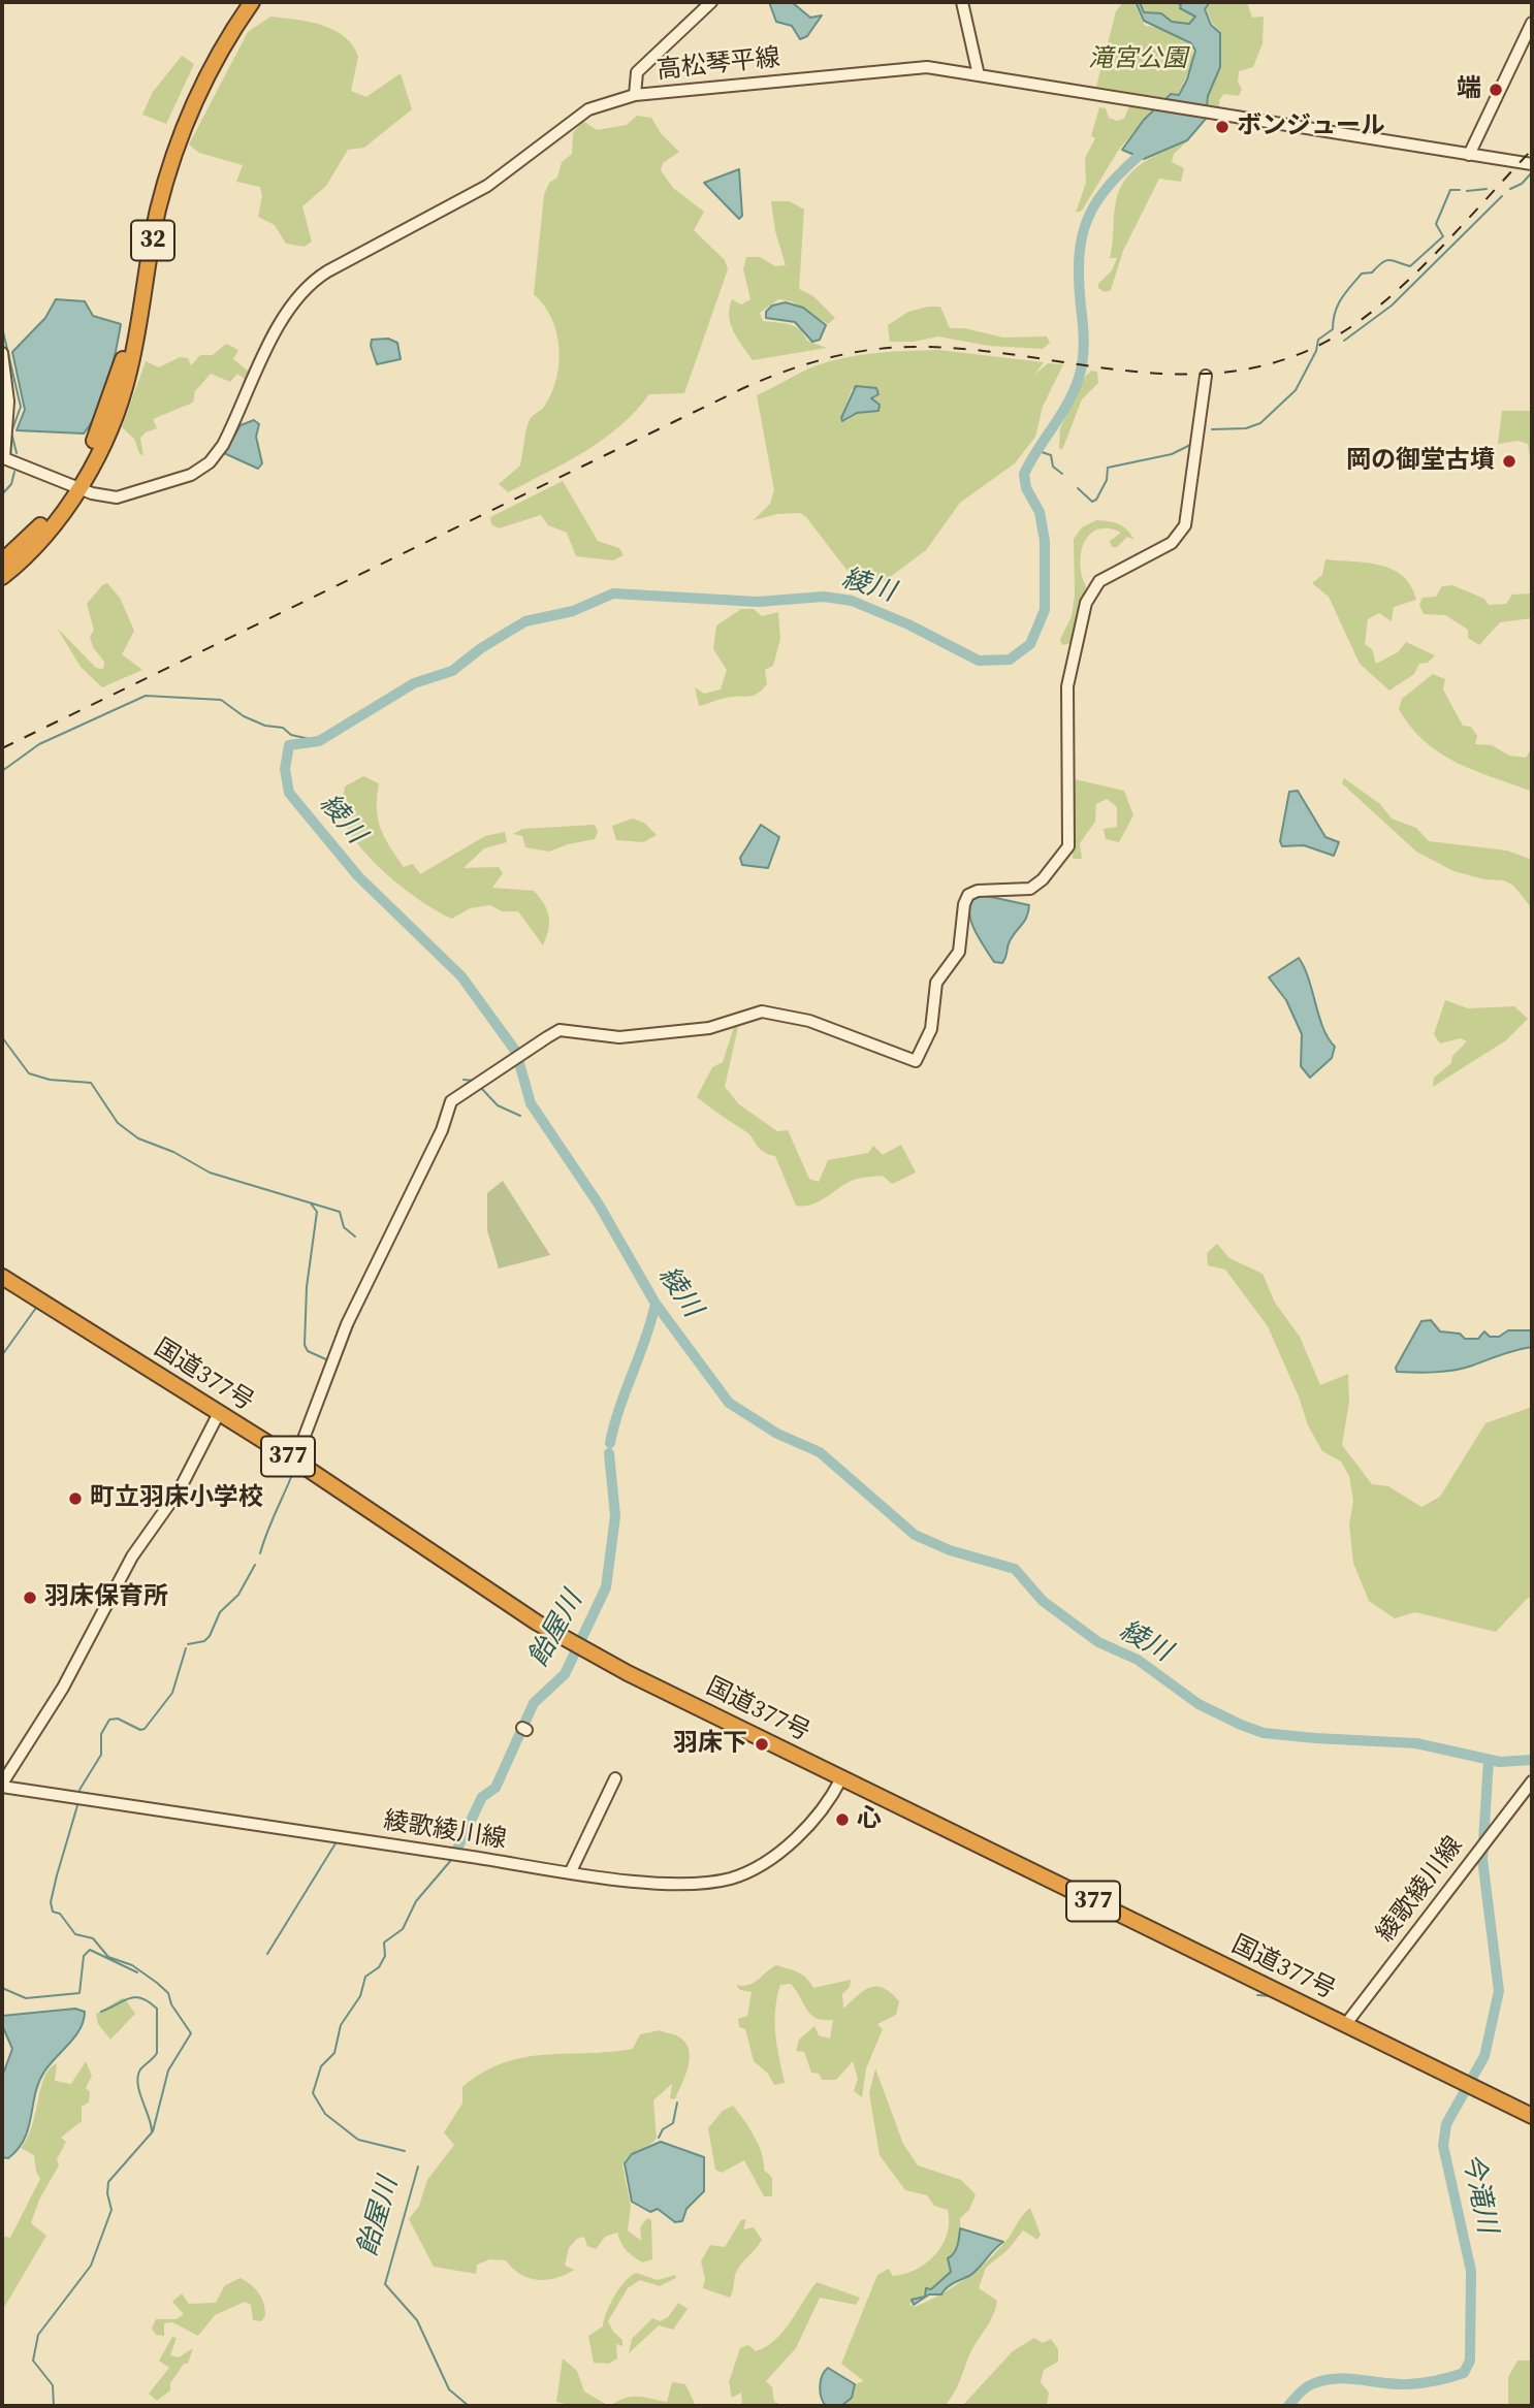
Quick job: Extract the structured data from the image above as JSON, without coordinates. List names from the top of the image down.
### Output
{
  "streets": {
    "highway": ["32", "国道377号", "377"],
    "main road": ["高松琴平線", "綾歌綾川線"]
  },
  "crossings": [
    ["高松琴平線", "32"],
    ["国道377号", "綾歌綾川線"]
  ],
  "water": ["綾川", "飴屋川", "今滝川"],
  "parks": ["滝宮公園"],
  "places": [
    "端",
    "ボンジュール",
    "岡の御堂古墳",
    "町立羽床小学校",
    "羽床保育所",
    "羽床下",
    "心"
  ]
}
